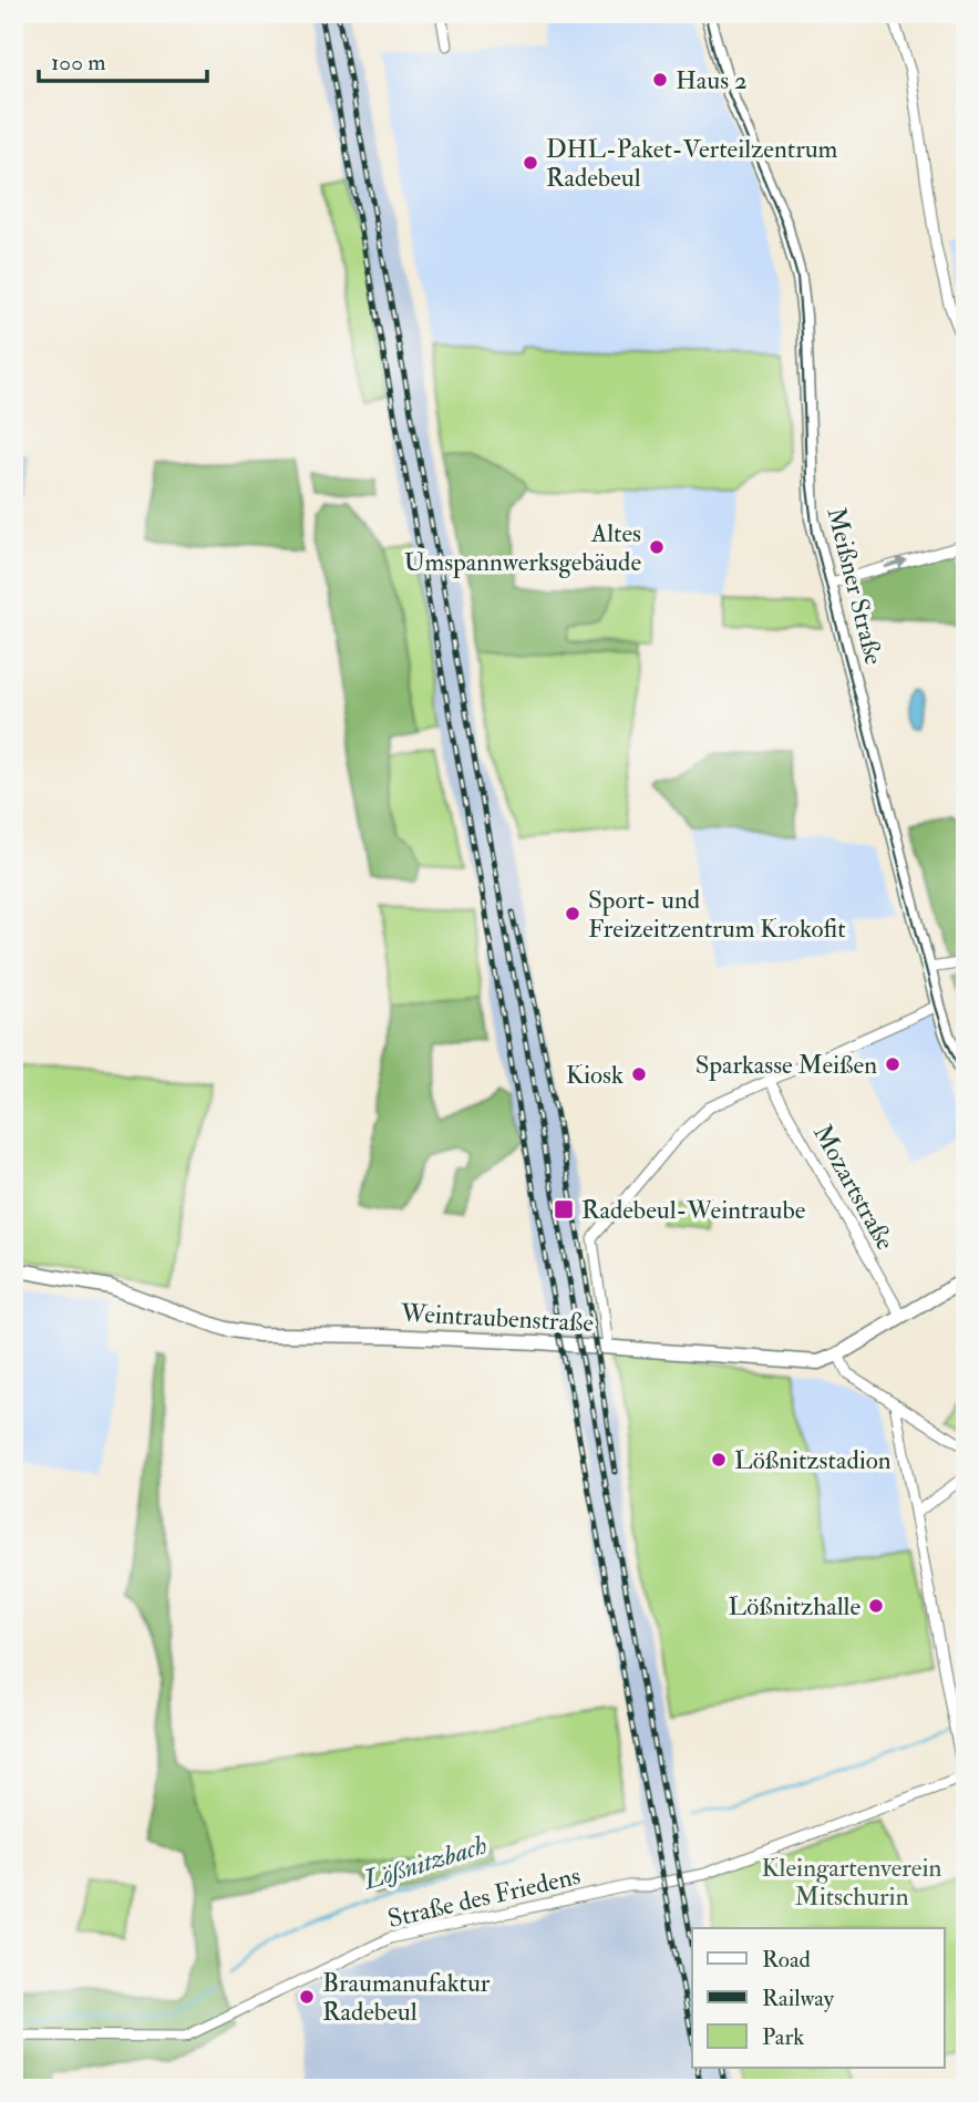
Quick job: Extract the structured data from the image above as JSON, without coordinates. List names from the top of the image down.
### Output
{
  "streets": {
    "main road": ["Meißner Straße", "Weintraubenstraße"],
    "street": ["Mozartstraße", "Straße des Friedens"]
  },
  "crossings": [
    ["Mozartstraße", "Weintraubenstraße"]
  ],
  "water": ["Lößnitzbach"],
  "parks": ["Kleingartenverein Mitschurin"],
  "places": {
    "other": [
      "Haus 2",
      "DHL-Paket-Verteilzentrum Radebeul",
      "Altes Umspannwerksgebäude",
      "Sport- und Freizeitzentrum Krokofit",
      "Sparkasse Meißen",
      "Kiosk",
      "Lößnitzstadion",
      "Lößnitzhalle",
      "Braumanufaktur Radebeul"
    ],
    "transit": ["Radebeul-Weintraube"]
  },
  "legend": ["Road", "Railway", "Park"],
  "scale_bar": "100 m"
}
